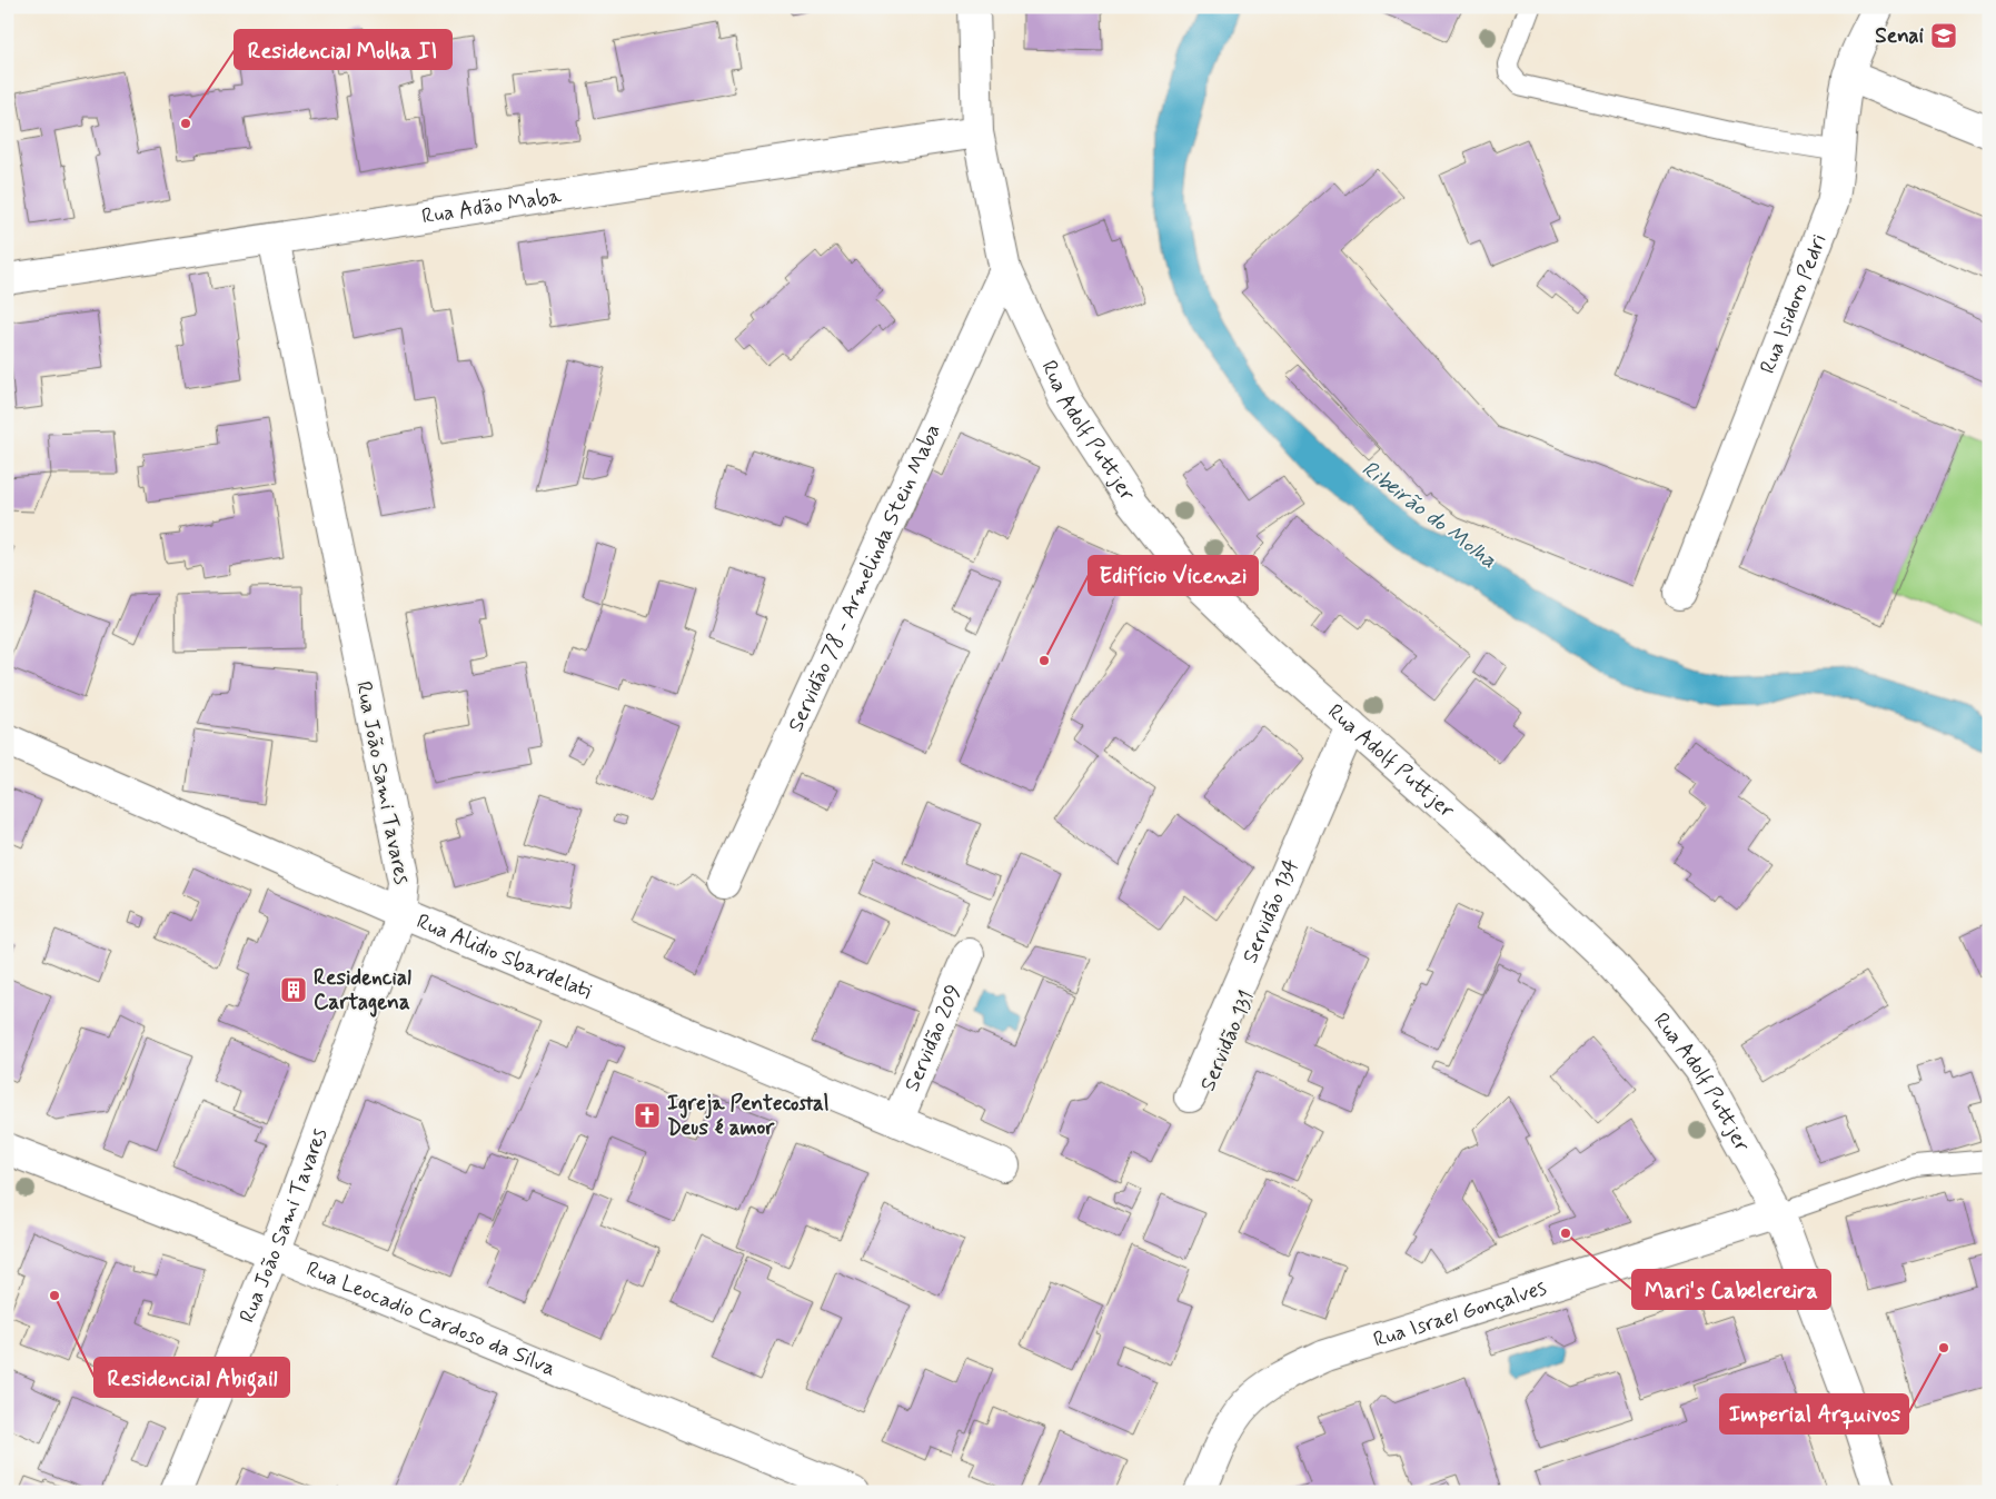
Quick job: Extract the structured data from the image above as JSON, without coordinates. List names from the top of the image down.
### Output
{
  "streets": {
    "street": [
      "Rua Adão Maba",
      "Rua Isidoro Pedri",
      "Rua Adolf Puttjer",
      "Servidão 78 - Armelinda Stein Maba",
      "Rua João Sami Tavares",
      "Servidão 134",
      "Rua Alidio Sbardelati",
      "Servidão 209",
      "Rua Israel Gonçalves",
      "Rua Leocadio Cardoso da Silva"
    ]
  },
  "crossings": [
    ["Rua Adão Maba", "Rua Adolf Puttjer"],
    ["Rua Adão Maba", "Rua João Sami Tavares"],
    ["Rua Adolf Puttjer", "Servidão 78 - Armelinda Stein Maba"],
    ["Rua Adolf Puttjer", "Servidão 134"],
    ["Rua Adolf Puttjer", "Rua Israel Gonçalves"],
    ["Rua João Sami Tavares", "Rua Alidio Sbardelati"],
    ["Rua João Sami Tavares", "Rua Leocadio Cardoso da Silva"],
    ["Rua Alidio Sbardelati", "Servidão 209"]
  ],
  "water": ["Ribeirão do Molha"],
  "places": {
    "school or university": ["Senai"],
    "other": [
      "Residencial Molha II",
      "Edifício Vicenzi",
      "Mari's Cabelereira",
      "Residencial Abigail",
      "Imperial Arquivos"
    ],
    "building": ["Residencial Cartagena"],
    "church": ["Igreja Pentecostal Deus é amor"]
  }
}
